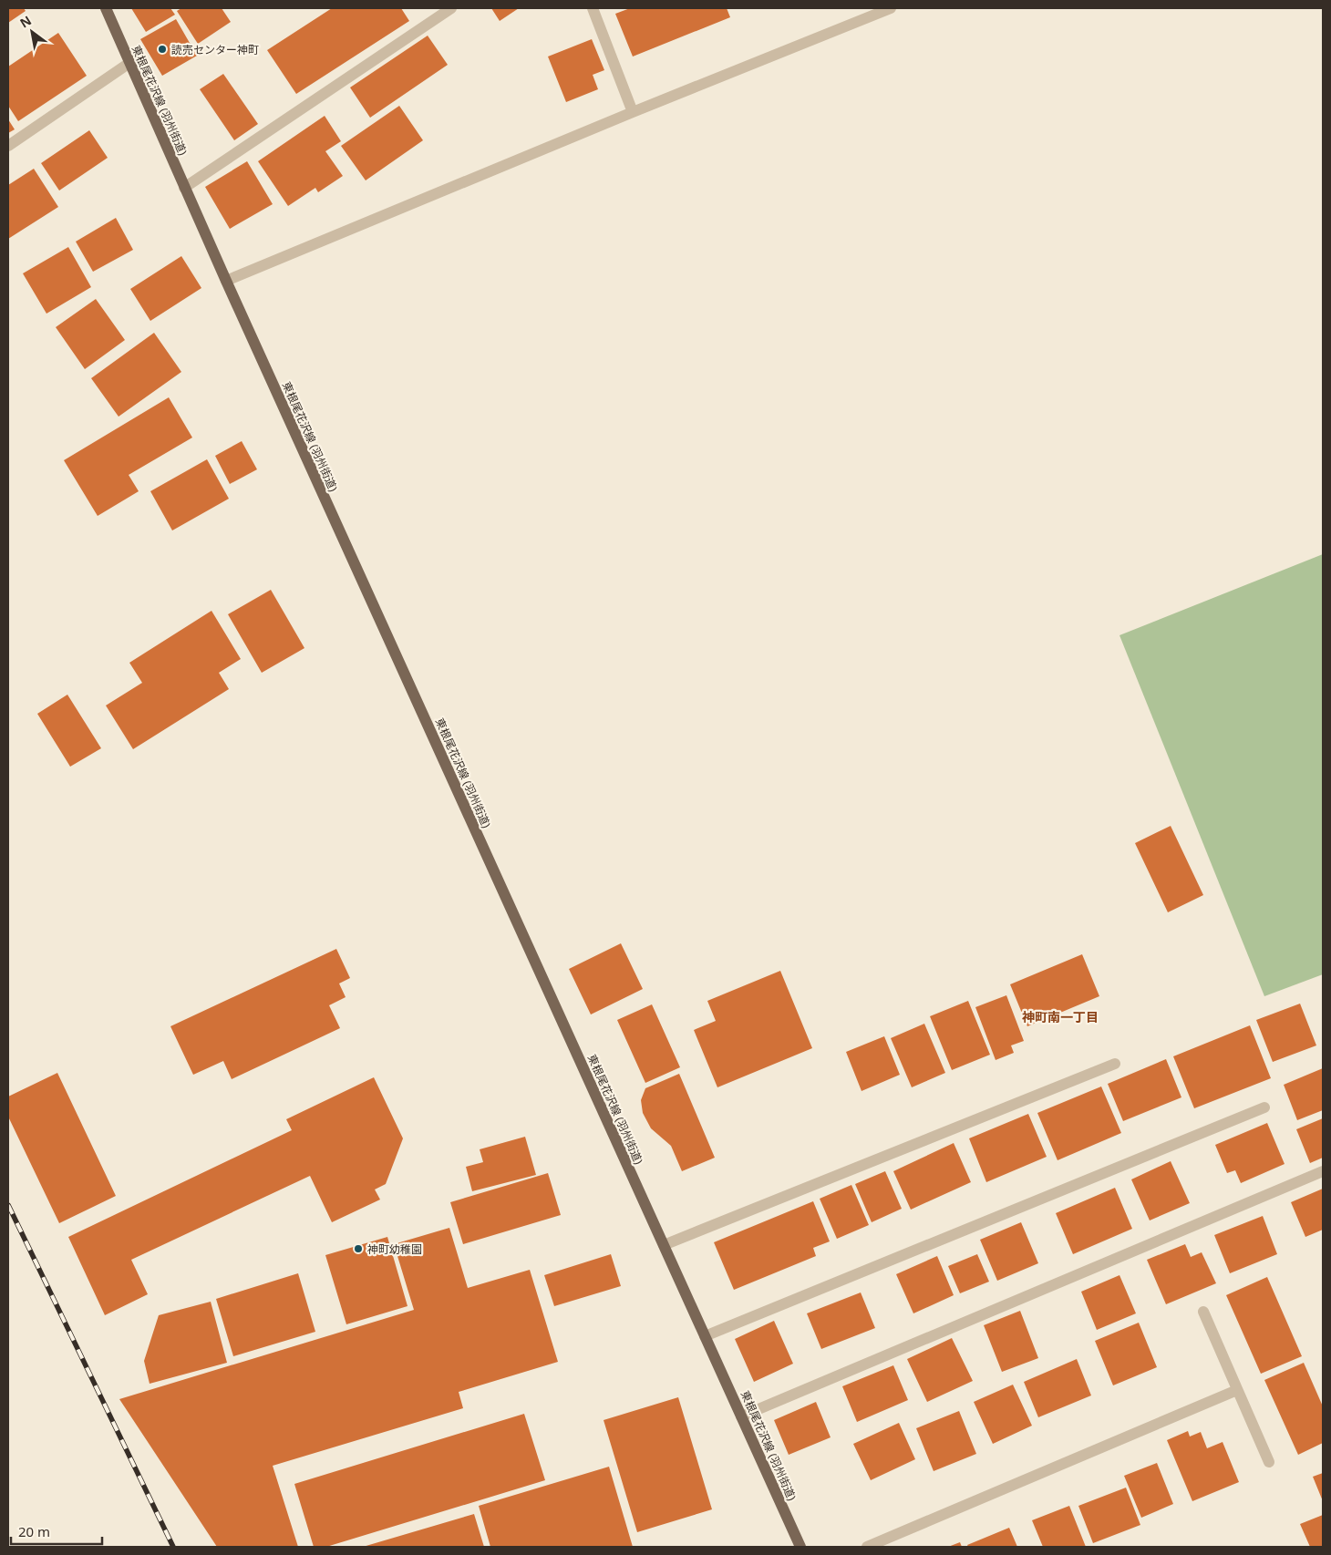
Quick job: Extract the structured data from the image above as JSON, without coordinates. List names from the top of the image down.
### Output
{
  "streets": {
    "main road": ["東根尾花沢線 (羽州街道)"]
  },
  "districts": ["神町南一丁目"],
  "places": ["読売センター神町", "神町幼稚園"],
  "scale_bar": "20 m",
  "north": "top left"
}
